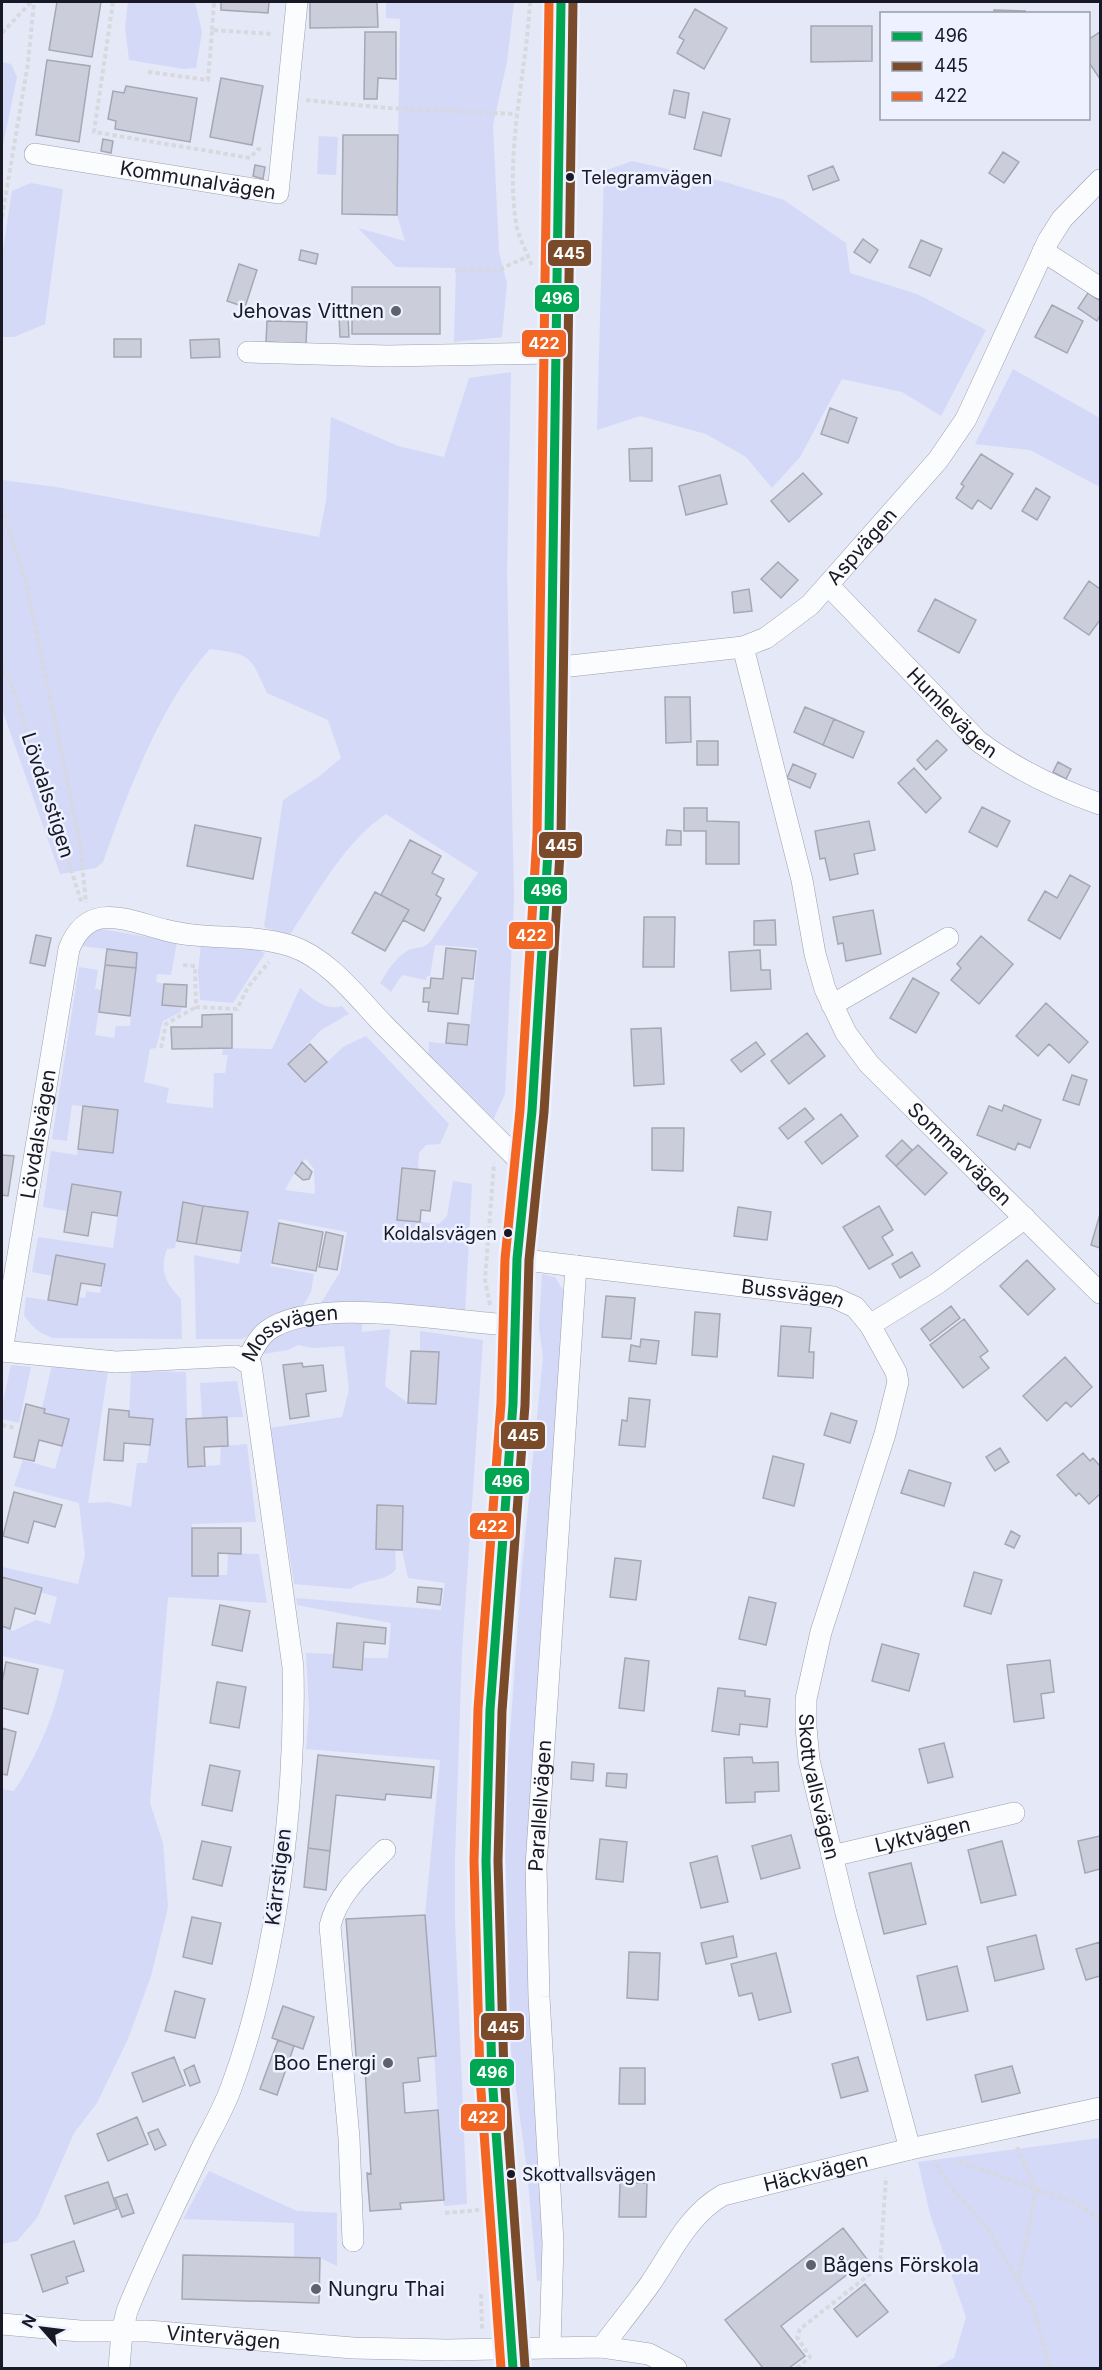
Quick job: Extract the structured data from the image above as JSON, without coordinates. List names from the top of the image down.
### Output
{
  "streets": {
    "street": [
      "Kommunalvägen",
      "Aspvägen",
      "Humlevägen",
      "Lövdalsvägen",
      "Sommarvägen",
      "Bussvägen",
      "Mossvägen",
      "Skottvallsvägen",
      "Parallellvägen",
      "Lyktvägen",
      "Kärrstigen",
      "Häckvägen",
      "Vintervägen"
    ],
    "path": ["Lövdalsstigen"]
  },
  "crossings": [
    ["Aspvägen", "Humlevägen"],
    ["Aspvägen", "Sommarvägen"],
    ["Lövdalsstigen", "Lövdalsvägen"],
    ["Lövdalsvägen", "Mossvägen"],
    ["Bussvägen", "Skottvallsvägen"],
    ["Bussvägen", "Parallellvägen"],
    ["Mossvägen", "Kärrstigen"],
    ["Skottvallsvägen", "Lyktvägen"],
    ["Skottvallsvägen", "Häckvägen"],
    ["Parallellvägen", "Vintervägen"],
    ["Kärrstigen", "Vintervägen"],
    ["Häckvägen", "Vintervägen"]
  ],
  "places": [
    "Telegramvägen",
    "Jehovas Vittnen",
    "Koldalsvägen",
    "Boo Energi",
    "Skottvallsvägen",
    "Bågens Förskola",
    "Nungru Thai"
  ],
  "lines": ["transit line 496", "transit line 445", "transit line 422"],
  "legend": ["496", "445", "422"],
  "north": "top left"
}
